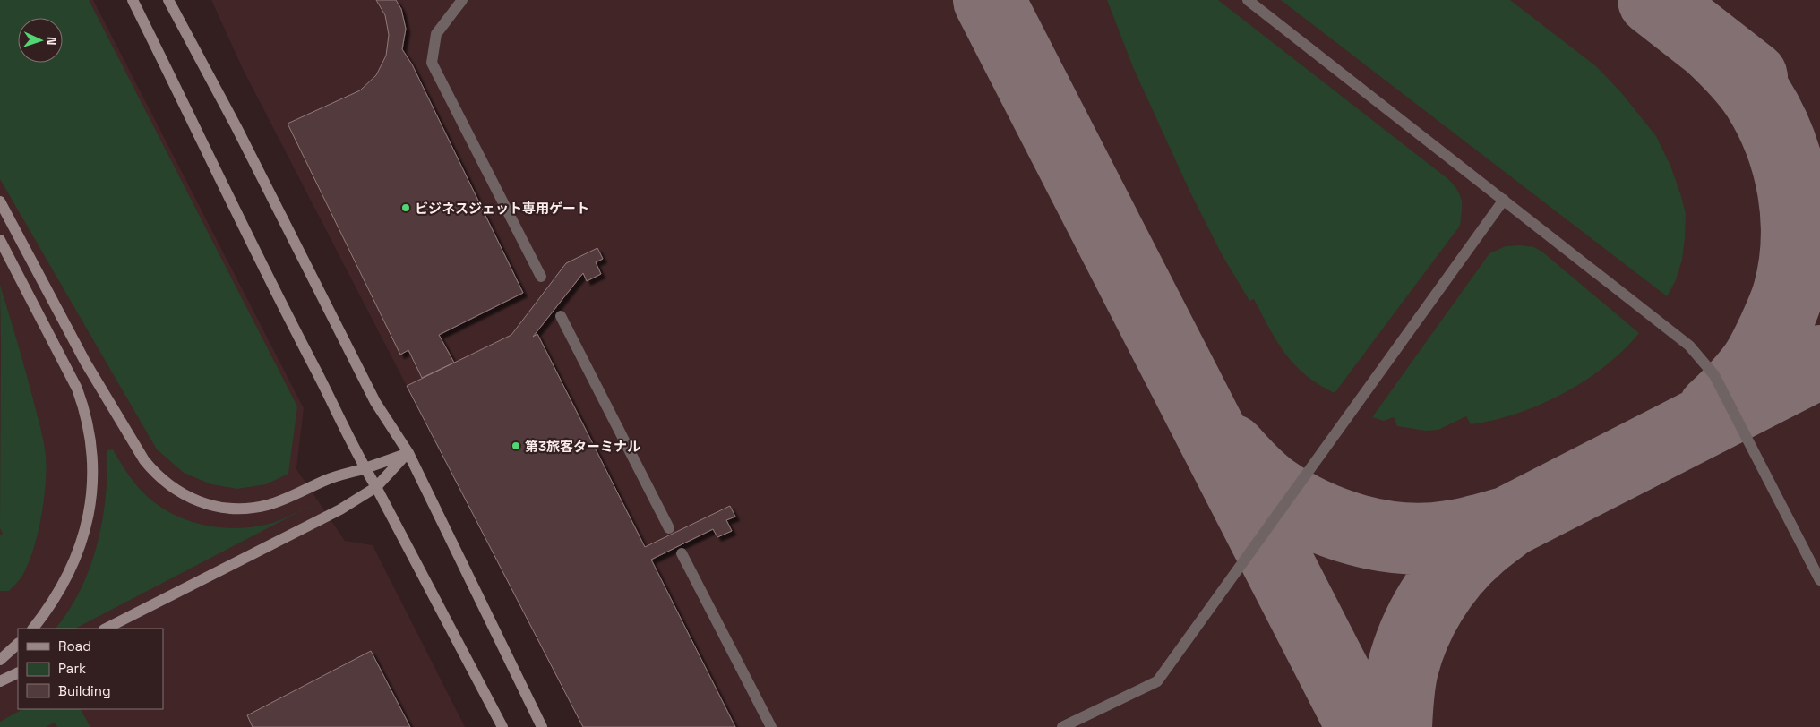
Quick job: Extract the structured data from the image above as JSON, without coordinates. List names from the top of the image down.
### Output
{
  "places": ["ビジネスジェット専用ゲート", "第3旅客ターミナル"],
  "legend": ["Road", "Park", "Building"],
  "north": "right"
}
